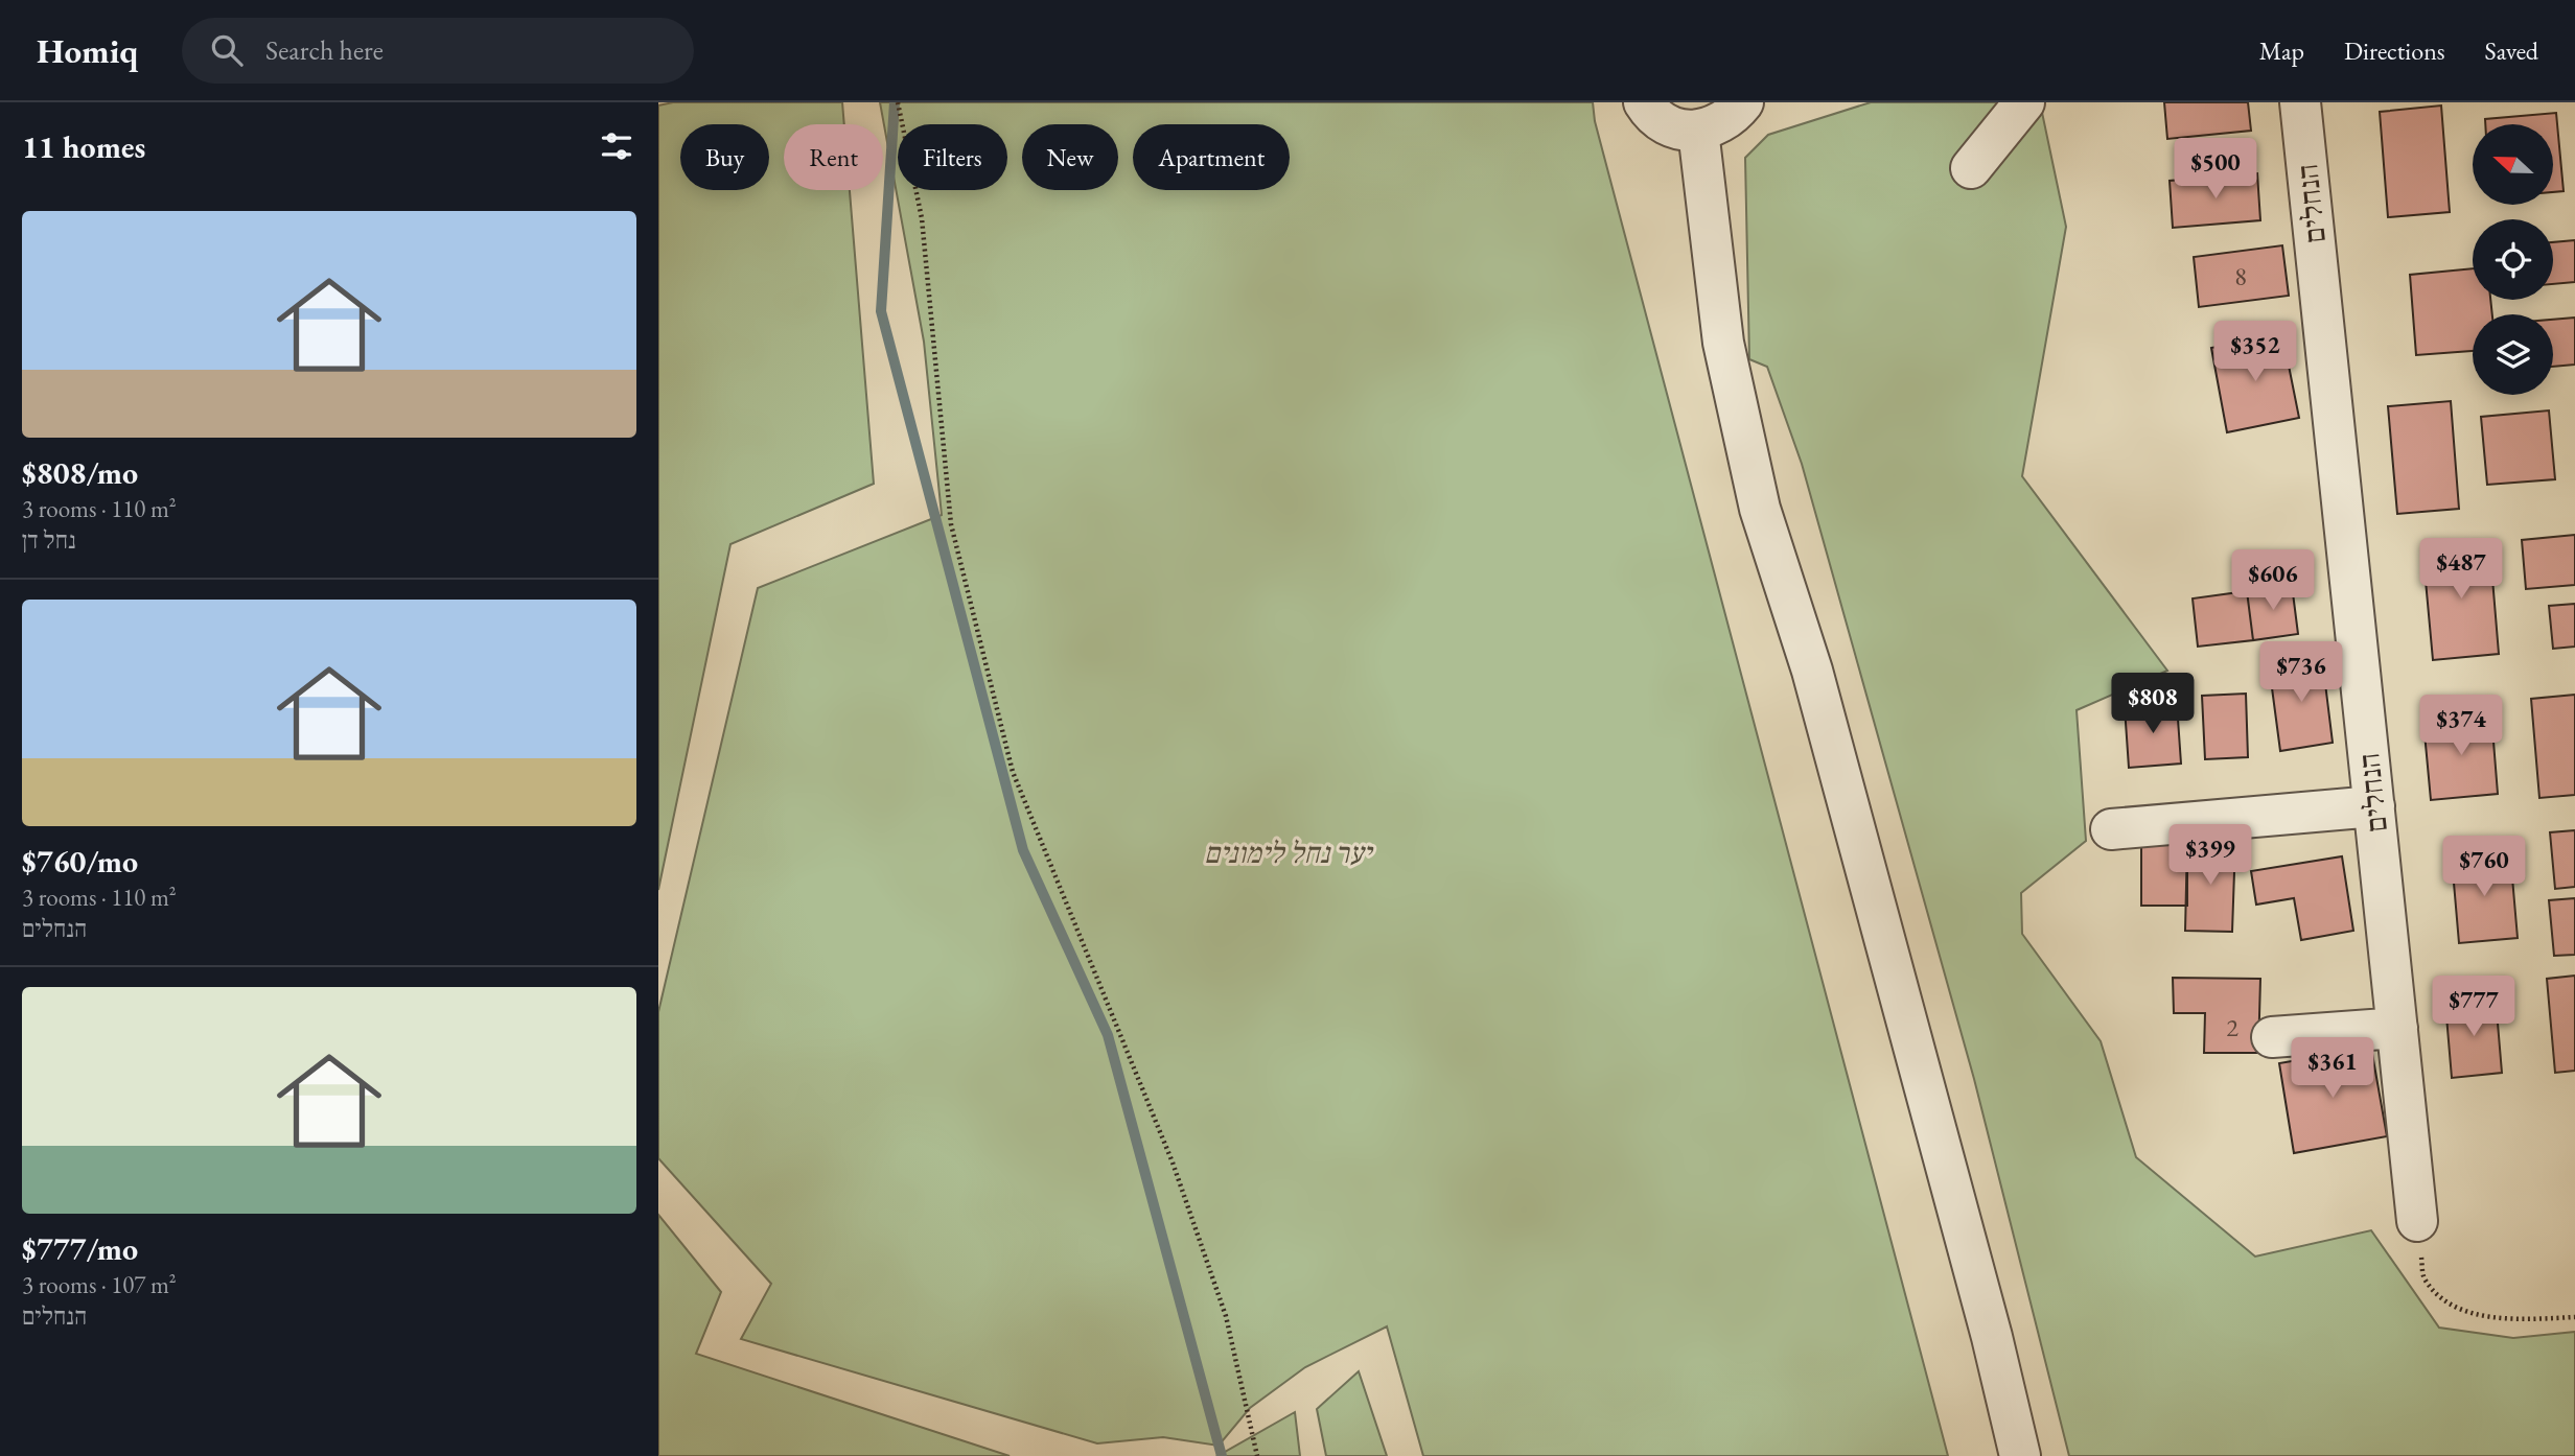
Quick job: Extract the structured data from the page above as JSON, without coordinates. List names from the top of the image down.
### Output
{
  "streets": {
    "street": ["הנחלים"]
  },
  "parks": ["יער נחל לימונים"],
  "house_numbers": ["8", "2"],
  "north": "left",
  "page": {
    "header": "Homiq",
    "search": "Search here",
    "nav": ["Map", "Directions", "Saved"],
    "heading": "11 homes",
    "chip": [
      "Buy",
      "Rent",
      "Filters",
      "New",
      "Apartment"
    ],
    "price": [
      "$500",
      "$352",
      "$487",
      "$606",
      "$736",
      "$808",
      "$374",
      "$399",
      "$760",
      "$777",
      "$361"
    ],
    "list": [
      {
        "name": "$808/mo",
        "note": "3 rooms · 110 m² · נחל דן"
      },
      {
        "name": "$760/mo",
        "note": "3 rooms · 110 m² · הנחלים"
      },
      {
        "name": "$777/mo",
        "note": "3 rooms · 107 m² · הנחלים"
      }
    ]
  }
}
